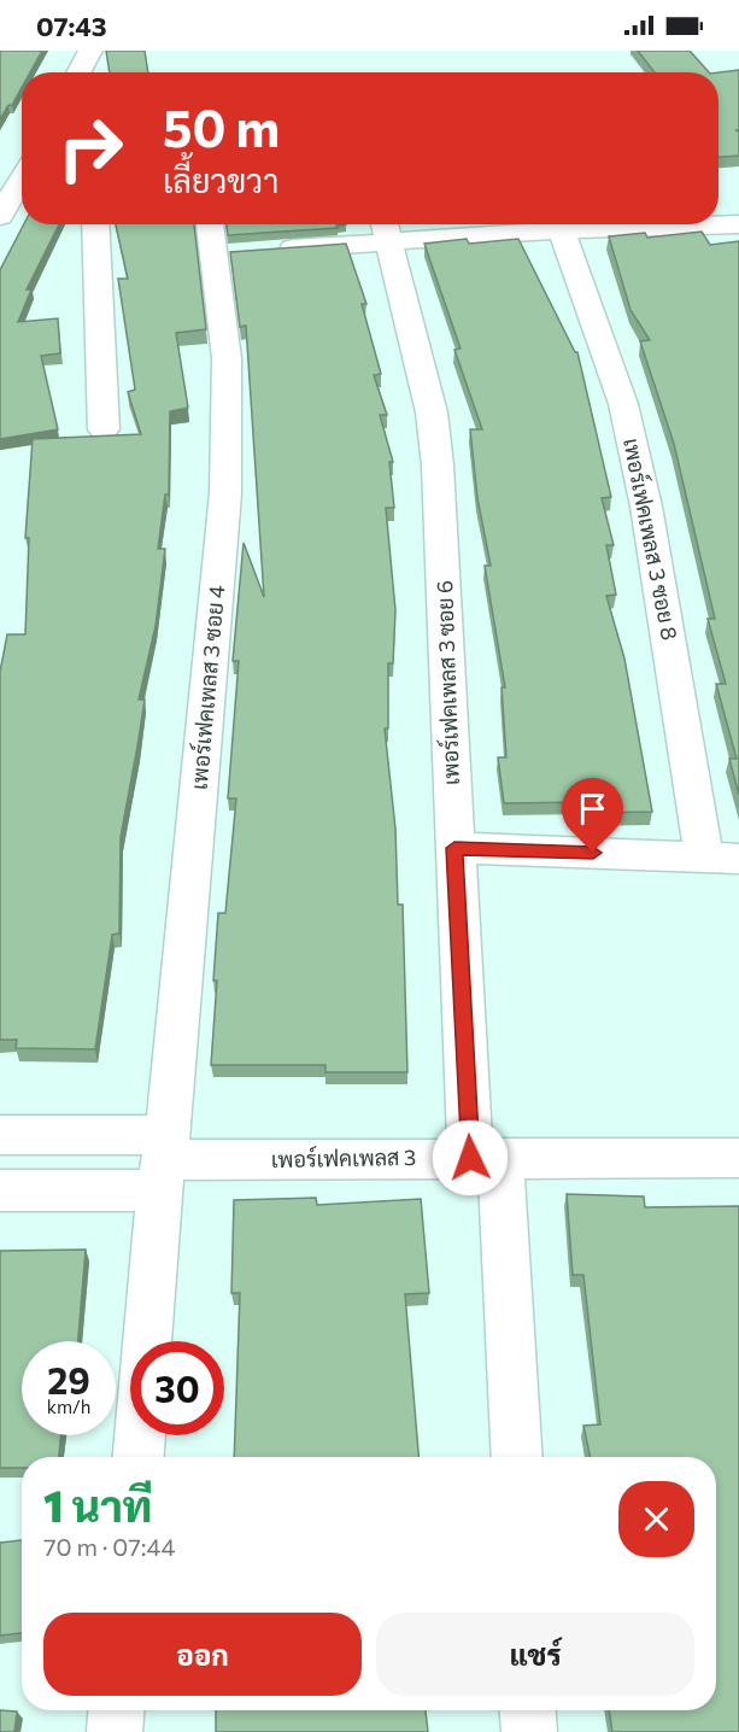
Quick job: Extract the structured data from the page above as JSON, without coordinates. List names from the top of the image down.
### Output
{
  "streets": {
    "street": [
      "เพอร์เฟคเพลส 3 ซอย 8",
      "เพอร์เฟคเพลส 3 ซอย 6",
      "เพอร์เฟคเพลส 3 ซอย 4",
      "เพอร์เฟคเพลส 3"
    ]
  },
  "crossings": [
    ["เพอร์เฟคเพลส 3 ซอย 6", "เพอร์เฟคเพลส 3"],
    ["เพอร์เฟคเพลส 3 ซอย 4", "เพอร์เฟคเพลส 3"]
  ],
  "page": {
    "status": "07:43",
    "turn": ["50 m", "เลี้ยวขวา"],
    "speed": "29 km/h",
    "limit": "30",
    "heading": ["1 นาที", "70 m · 07:44"],
    "buttons": ["ออก", "แชร์"]
  }
}
